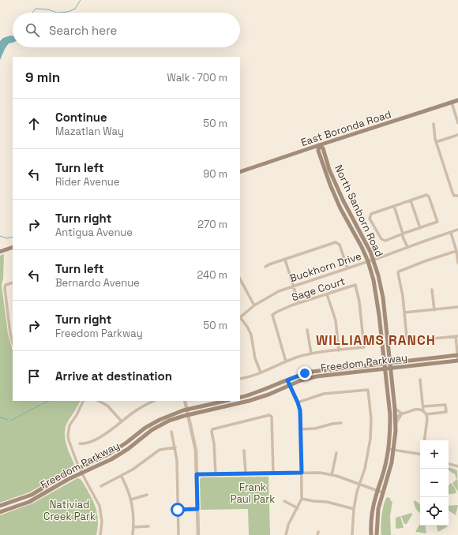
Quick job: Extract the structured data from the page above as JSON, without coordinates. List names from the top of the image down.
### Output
{
  "streets": {
    "main road": ["East Boronda Road", "North Sanborn Road", "Freedom Parkway"],
    "street": ["Buckhorn Drive", "Sage Court"]
  },
  "crossings": [
    ["East Boronda Road", "North Sanborn Road"],
    ["North Sanborn Road", "Buckhorn Drive"],
    ["North Sanborn Road", "Freedom Parkway"]
  ],
  "districts": ["WILLIAMS RANCH"],
  "parks": ["Frank Paul Park", "Nativiad Creek Park"],
  "page": {
    "search": "Search here",
    "heading": ["9 min", "Walk · 700 m"],
    "list": [
      ["Continue", "Mazatlan Way", "50 m"],
      ["Turn left", "Rider Avenue", "90 m"],
      ["Turn right", "Antigua Avenue", "270 m"],
      ["Turn left", "Bernardo Avenue", "240 m"],
      ["Turn right", "Freedom Parkway", "50 m"],
      "Arrive at destination"
    ],
    "map_buttons": ["+", "−"]
  }
}
